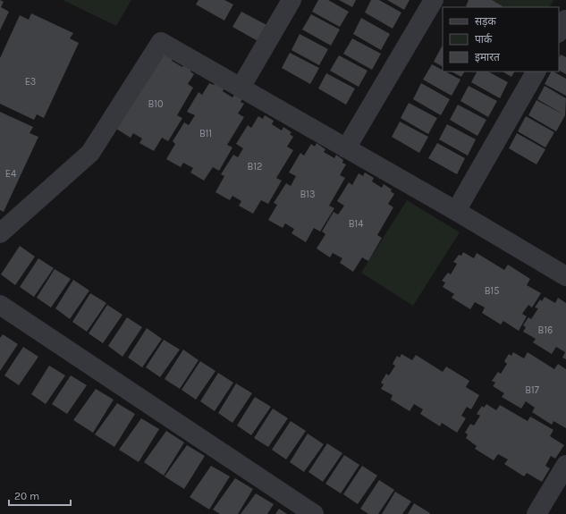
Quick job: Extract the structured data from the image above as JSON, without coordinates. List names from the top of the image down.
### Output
{
  "house_numbers": [
    "E3",
    "B10",
    "B11",
    "B12",
    "E4",
    "B13",
    "B14",
    "B15",
    "B16",
    "B17"
  ],
  "legend": ["सड़क", "पार्क", "इमारत"],
  "scale_bar": "20 m"
}
